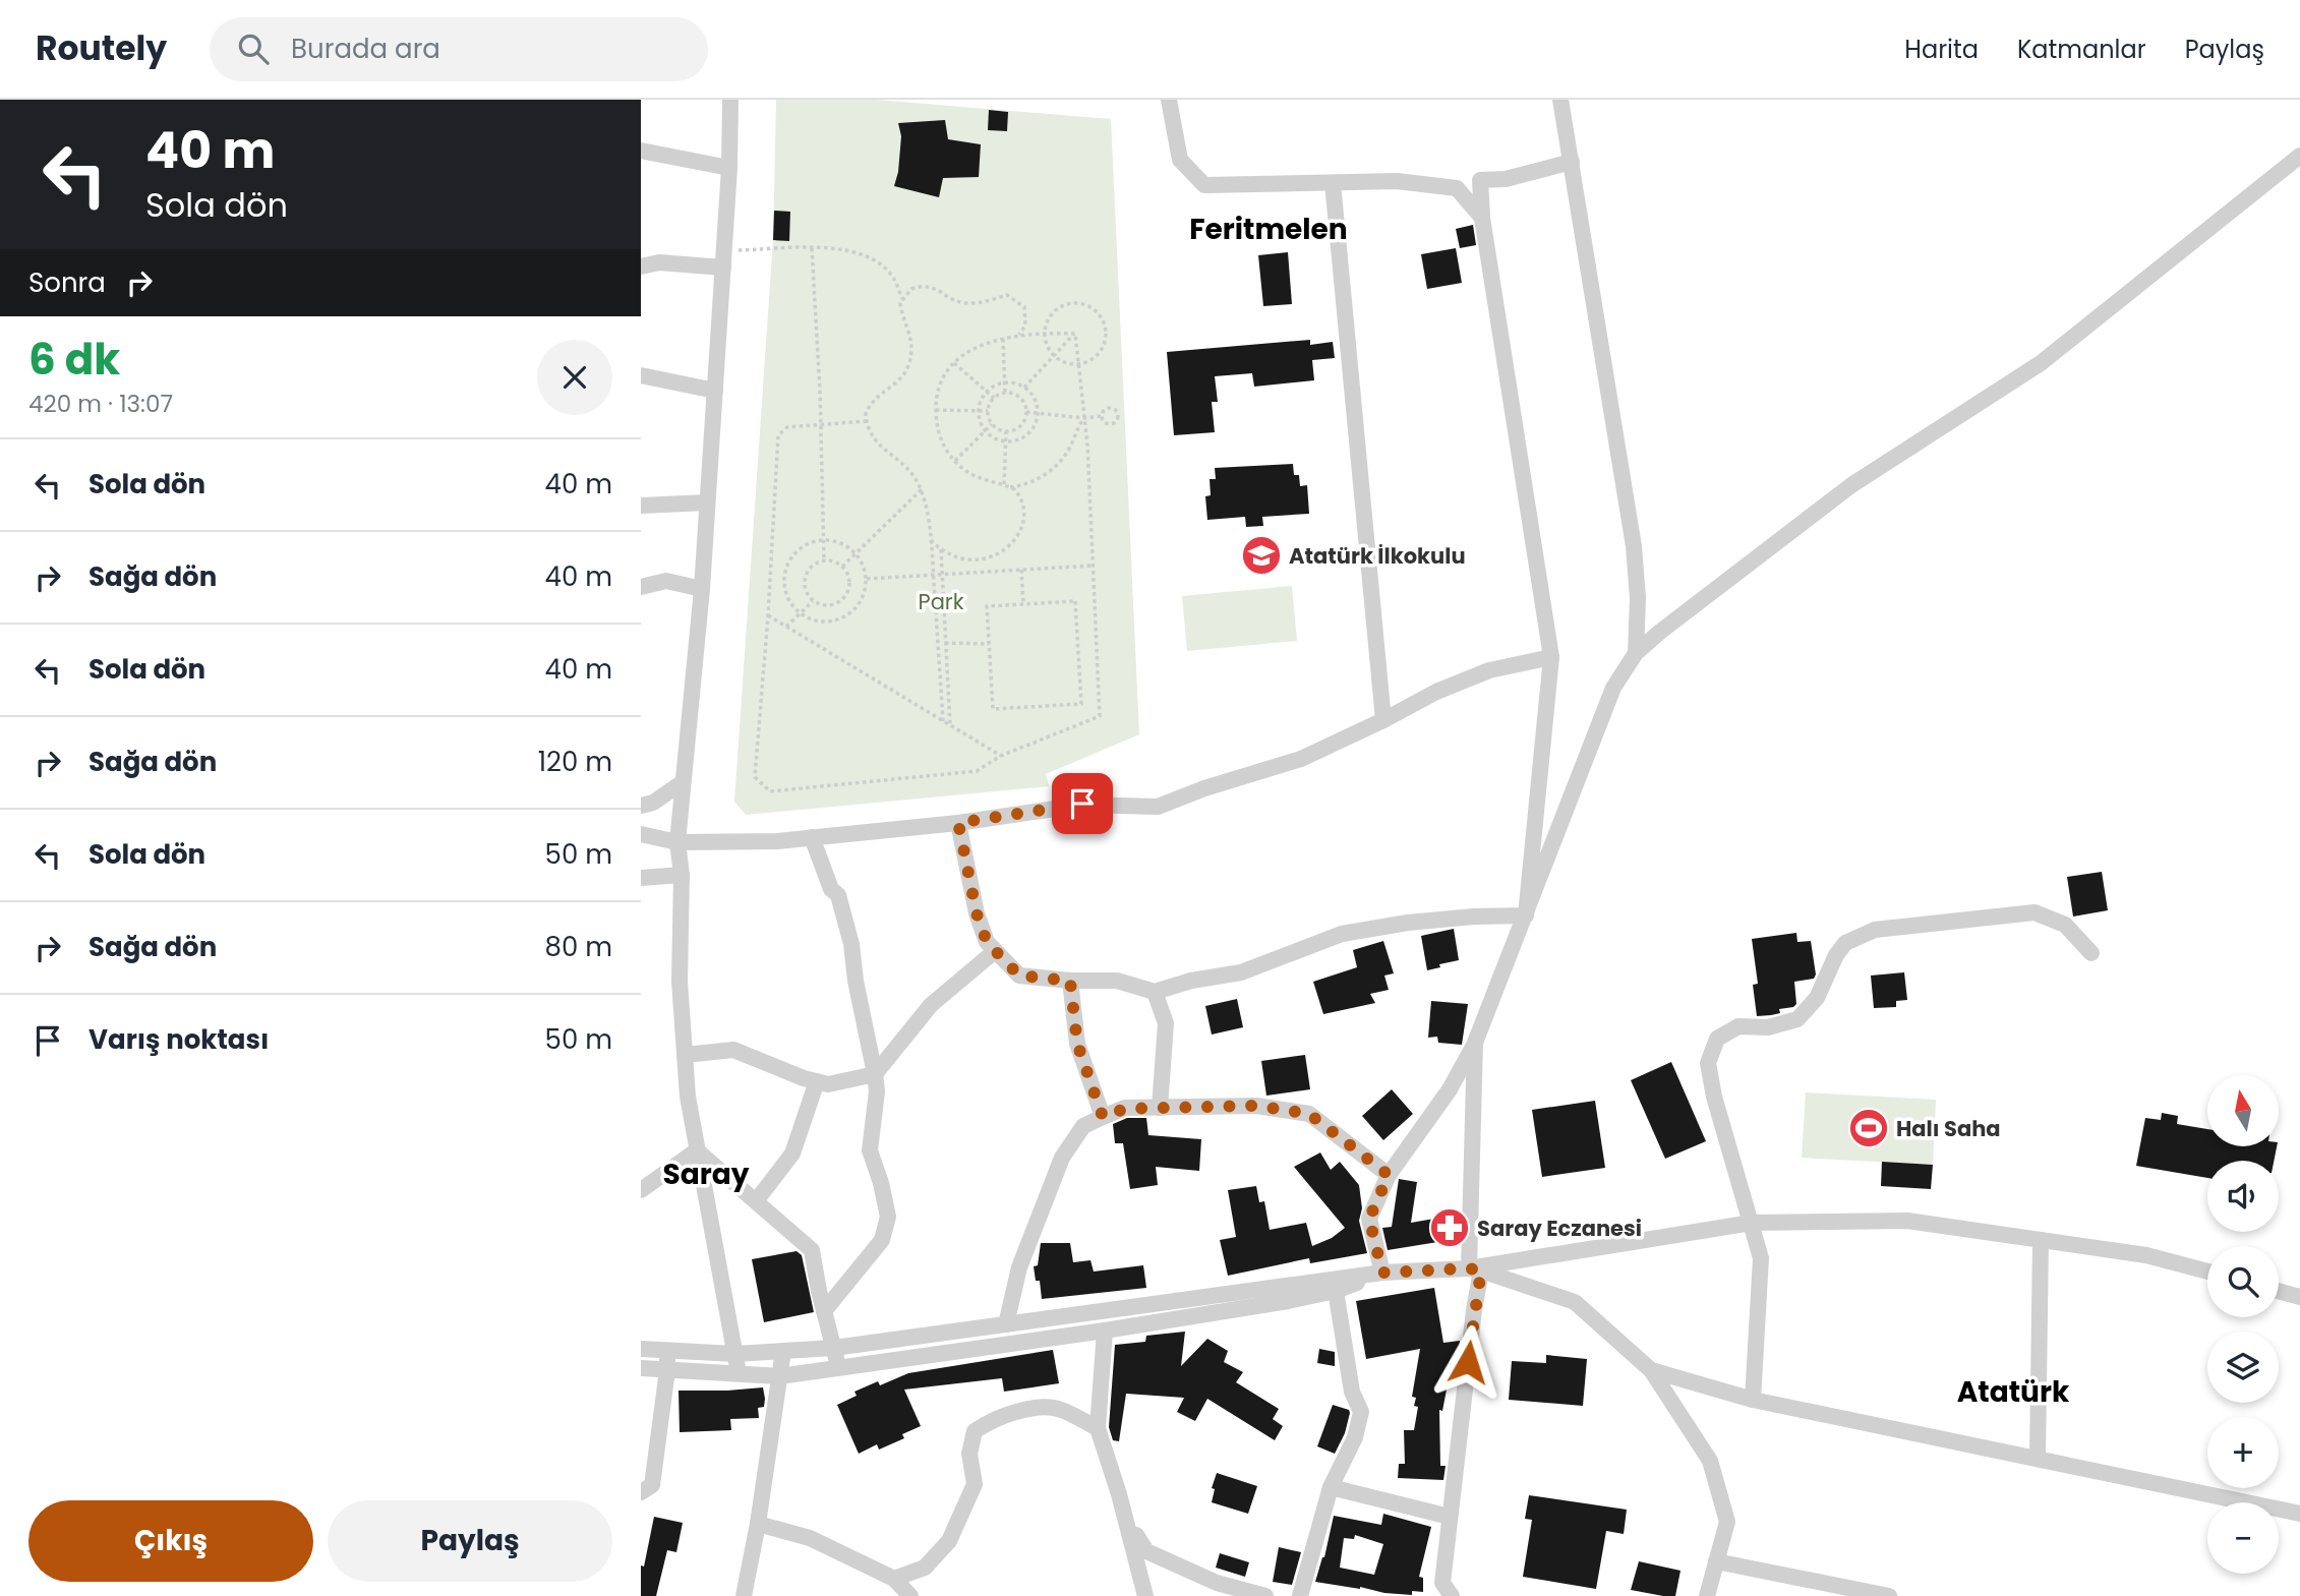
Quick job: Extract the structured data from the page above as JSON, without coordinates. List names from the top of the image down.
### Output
{
  "districts": ["Feritmelen", "Saray", "Atatürk"],
  "parks": ["Park"],
  "places": {
    "school or university": ["Atatürk İlkokulu"],
    "sports": ["Halı Saha"],
    "pharmacy": ["Saray Eczanesi"]
  },
  "north": "top",
  "page": {
    "header": "Routely",
    "search": "Burada ara",
    "nav": ["Harita", "Katmanlar", "Paylaş"],
    "turn": ["40 m", "Sola dön"],
    "then": "Sonra",
    "heading": ["6 dk", "420 m · 13:07"],
    "list": [
      {
        "name": "Sola dön",
        "value": "40 m"
      },
      {
        "name": "Sağa dön",
        "value": "40 m"
      },
      {
        "name": "Sola dön",
        "value": "40 m"
      },
      {
        "name": "Sağa dön",
        "value": "120 m"
      },
      {
        "name": "Sola dön",
        "value": "50 m"
      },
      {
        "name": "Sağa dön",
        "value": "80 m"
      },
      {
        "name": "Varış noktası",
        "value": "50 m"
      }
    ],
    "map_buttons": ["+", "−"],
    "buttons": ["Çıkış", "Paylaş"]
  }
}
